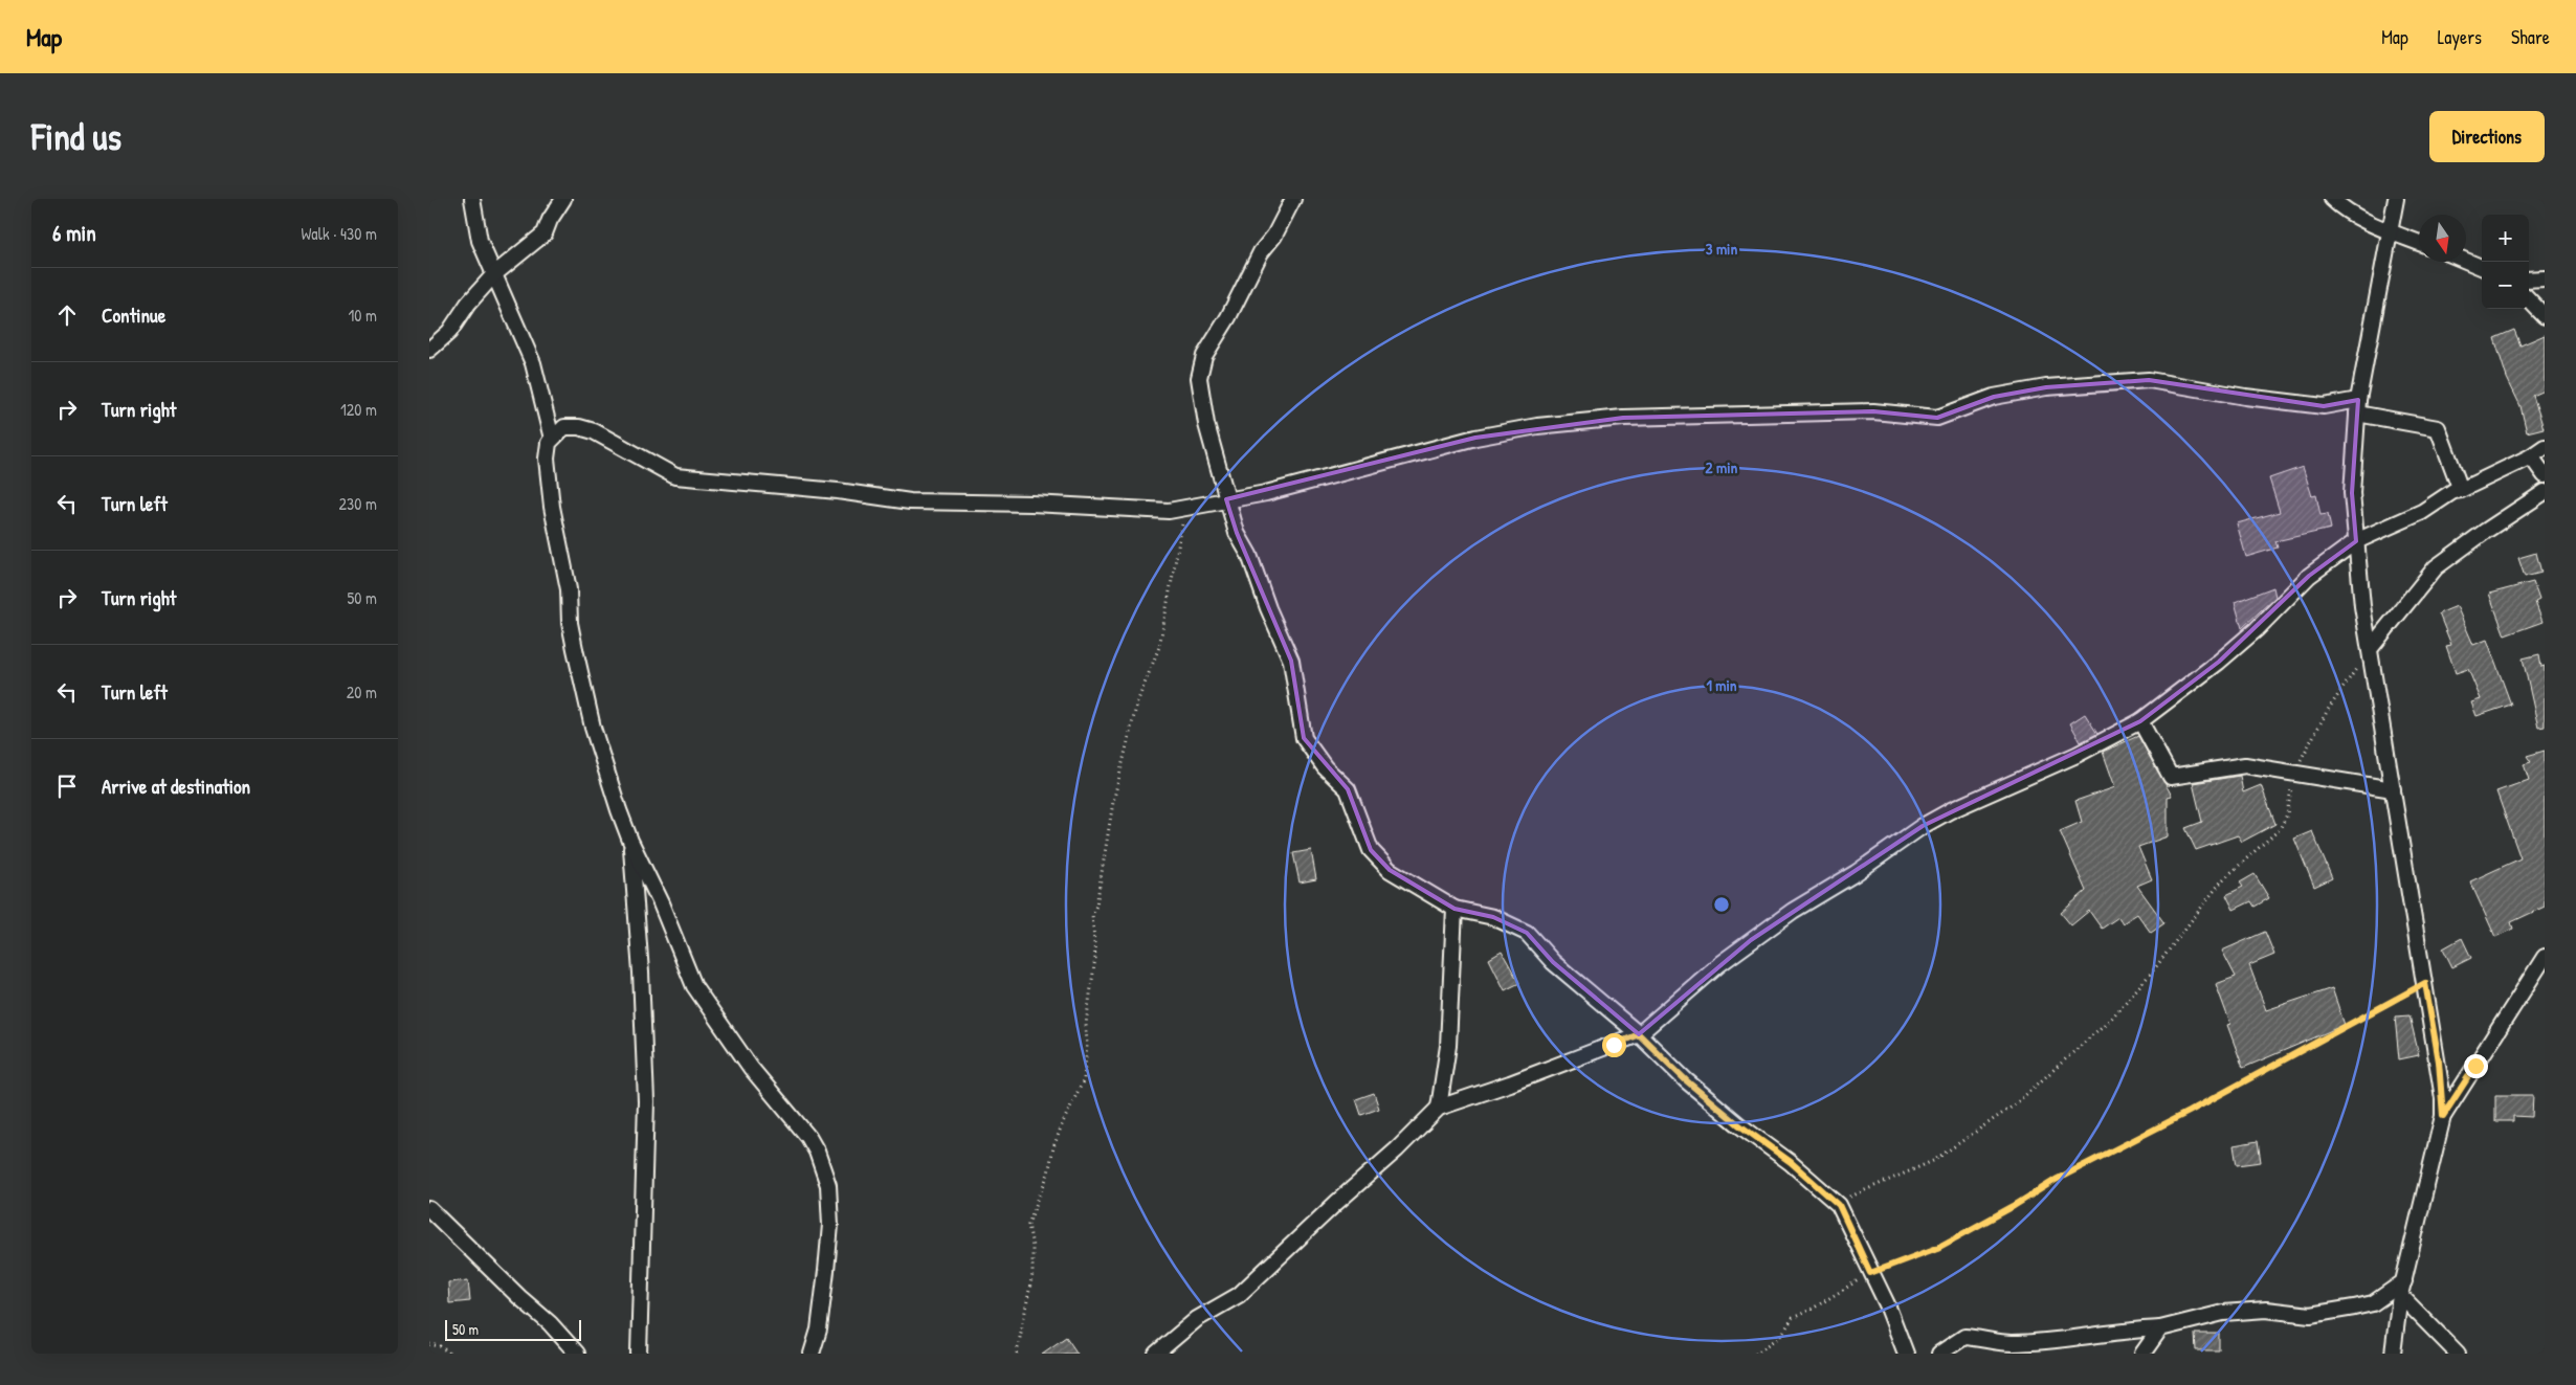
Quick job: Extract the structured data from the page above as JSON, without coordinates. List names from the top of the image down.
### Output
{
  "scale_bar": "50 m",
  "north": "bottom",
  "page": {
    "header": "Map",
    "nav": ["Map", "Layers", "Share"],
    "buttons": "Directions",
    "title": "Find us",
    "heading": ["6 min", "Walk · 430 m"],
    "map_buttons": ["+", "−"],
    "list": [
      ["Continue", "10 m"],
      ["Turn right", "120 m"],
      ["Turn left", "230 m"],
      ["Turn right", "50 m"],
      ["Turn left", "20 m"],
      "Arrive at destination"
    ],
    "scale": "50 m"
  },
  "rings": ["3 min", "2 min", "1 min"]
}
